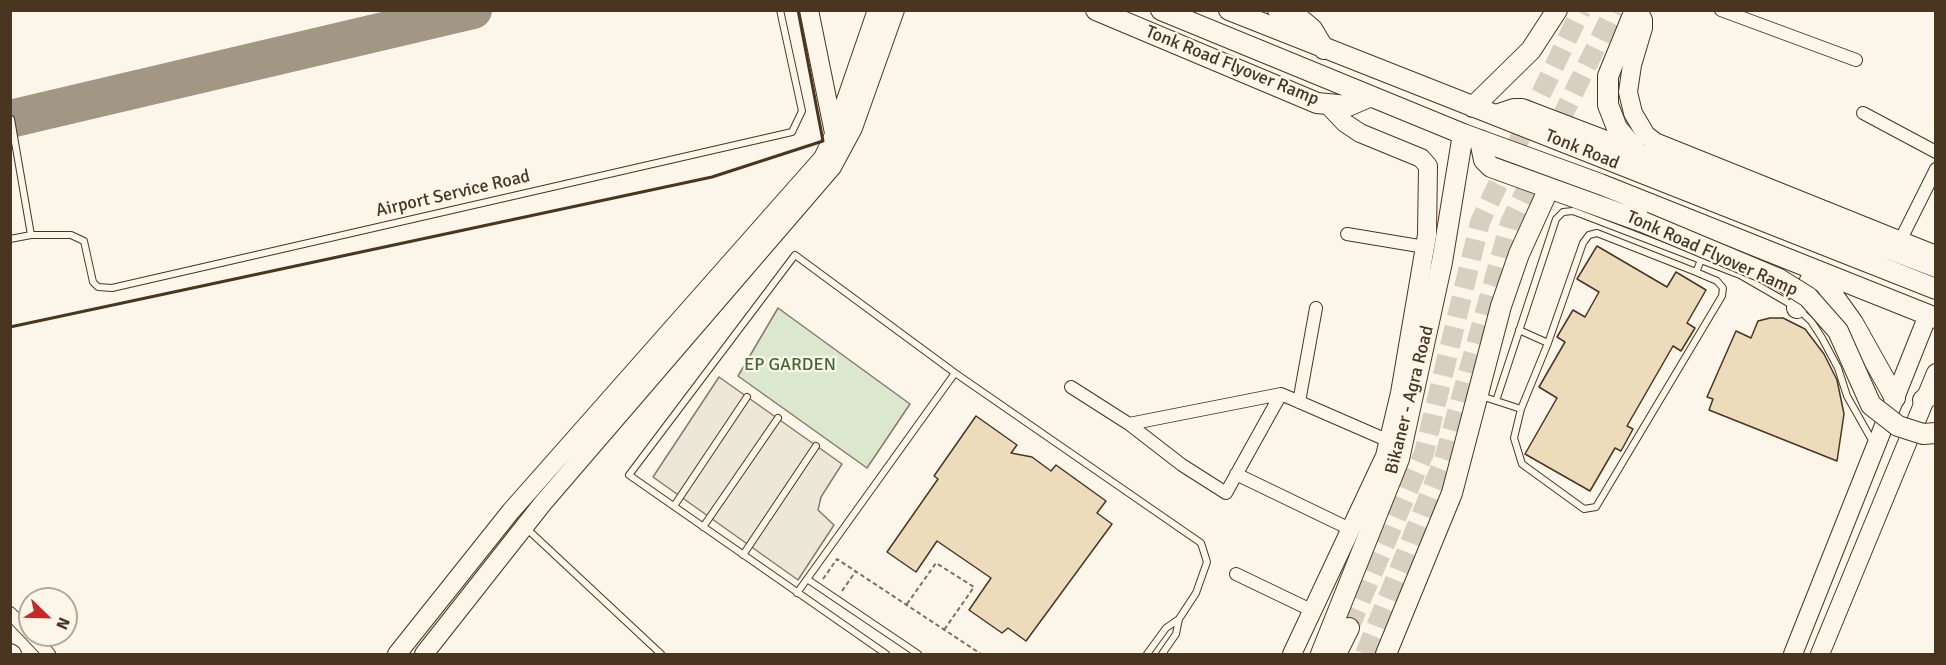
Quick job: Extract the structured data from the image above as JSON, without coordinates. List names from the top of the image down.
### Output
{
  "streets": {
    "main road": ["Tonk Road Flyover Ramp", "Tonk Road", "Bikaner - Agra Road"],
    "lane": ["Airport Service Road"]
  },
  "crossings": [
    ["Tonk Road Flyover Ramp", "Tonk Road"],
    ["Tonk Road Flyover Ramp", "Bikaner - Agra Road"],
    ["Tonk Road", "Bikaner - Agra Road"]
  ],
  "parks": ["EP GARDEN"],
  "north": "bottom right"
}
